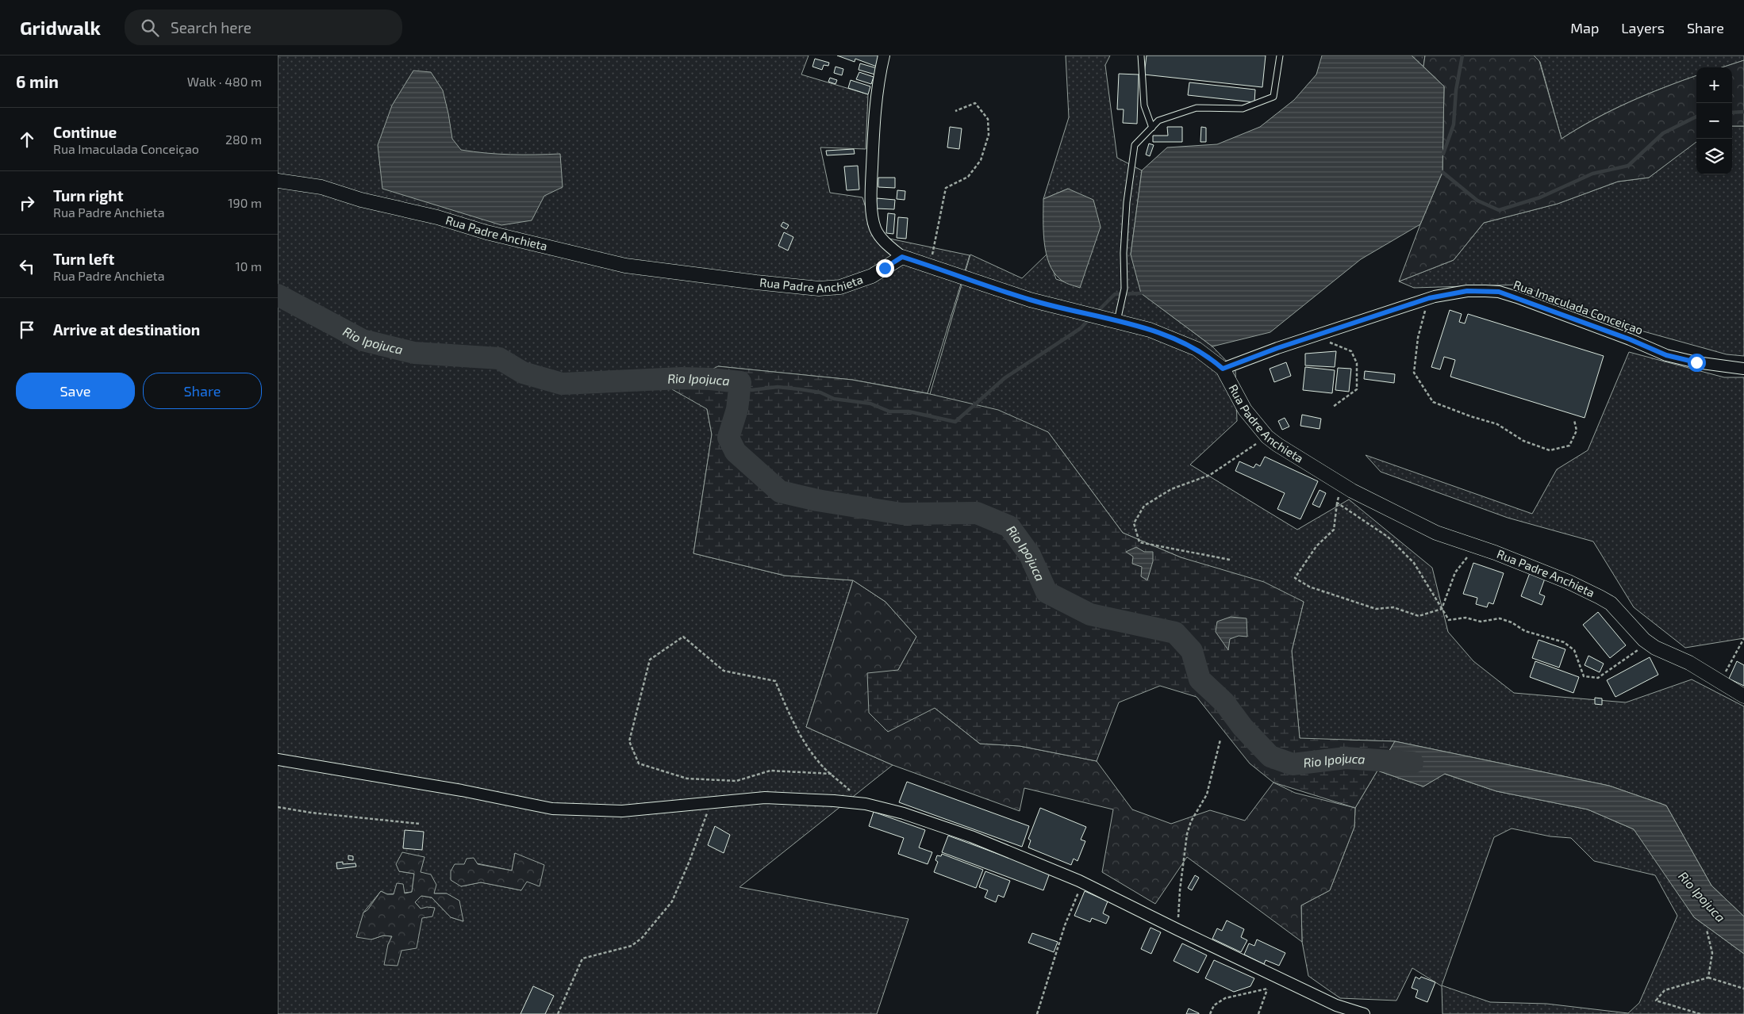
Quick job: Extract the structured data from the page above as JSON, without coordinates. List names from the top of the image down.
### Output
{
  "streets": {
    "street": ["Rua Padre Anchieta", "Rua Imaculada Conceiçao"]
  },
  "crossings": [
    ["Rua Padre Anchieta", "Rua Imaculada Conceiçao"]
  ],
  "water": ["Rio Ipojuca"],
  "page": {
    "header": "Gridwalk",
    "search": "Search here",
    "nav": ["Map", "Layers", "Share"],
    "heading": ["6 min", "Walk · 480 m"],
    "map_buttons": ["+", "−"],
    "list": [
      ["Continue", "Rua Imaculada Conceiçao", "280 m"],
      ["Turn right", "Rua Padre Anchieta", "190 m"],
      ["Turn left", "Rua Padre Anchieta", "10 m"],
      "Arrive at destination"
    ],
    "buttons": ["Save", "Share"]
  }
}
